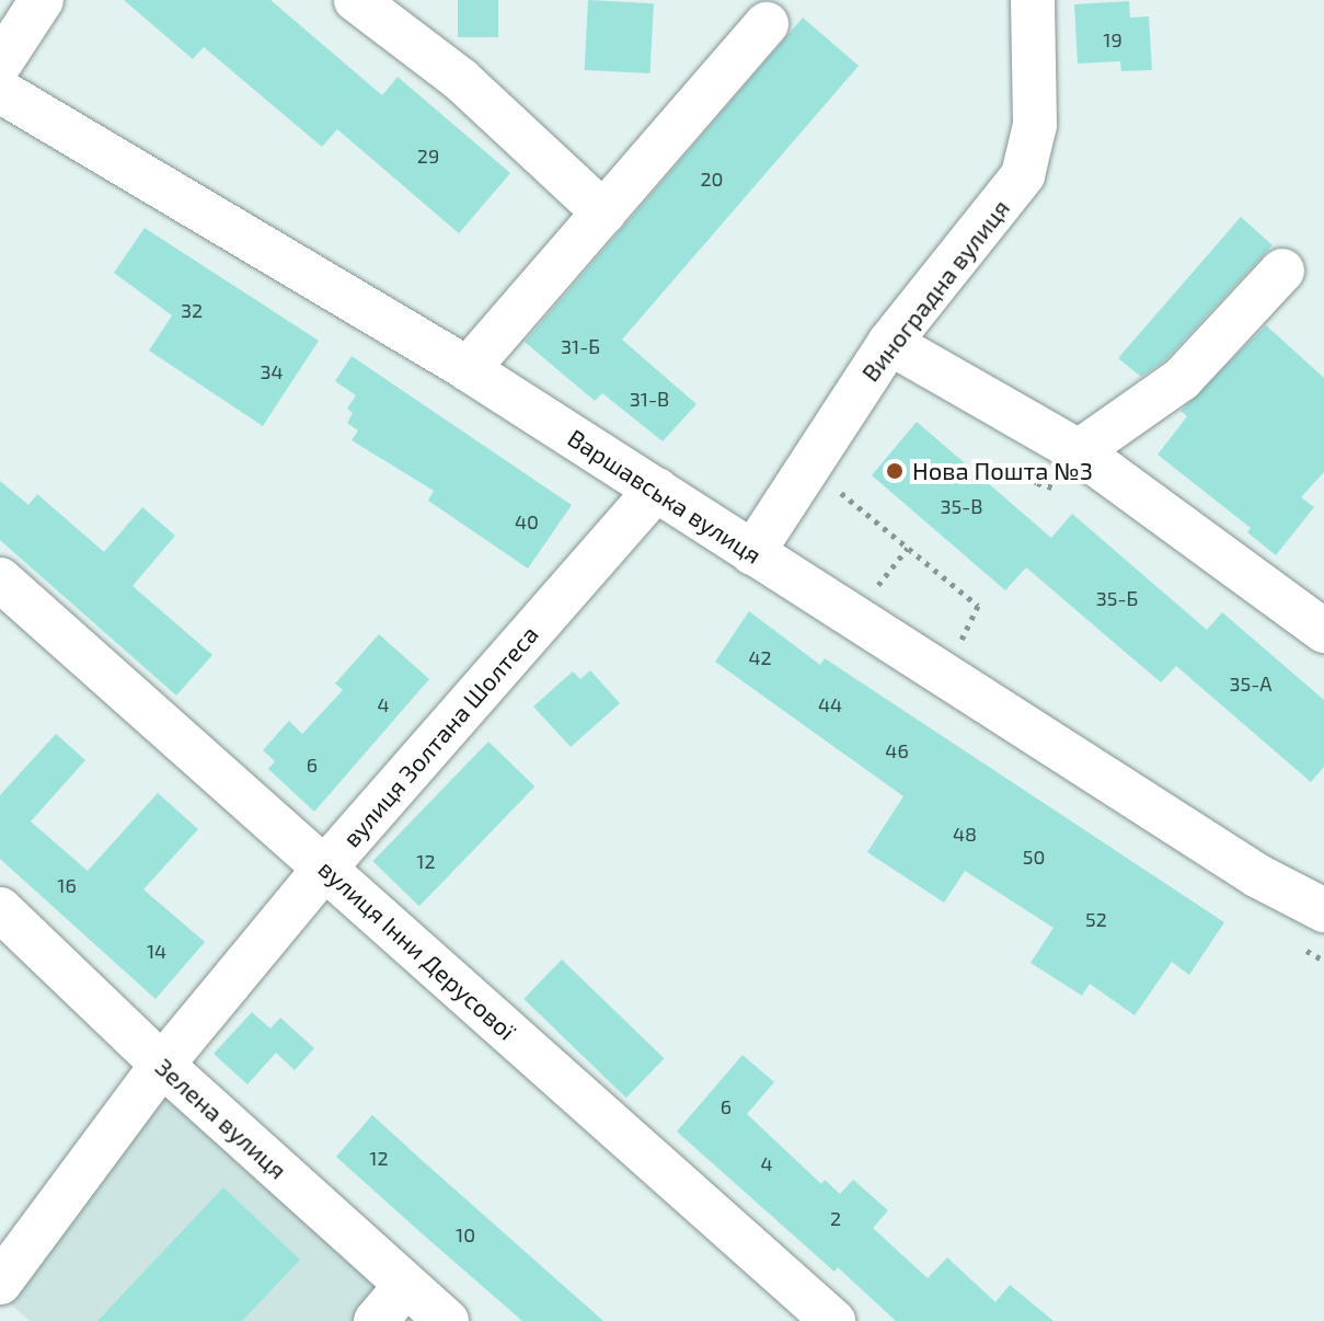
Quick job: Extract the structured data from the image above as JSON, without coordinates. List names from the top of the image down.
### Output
{
  "streets": {
    "street": [
      "Виноградна вулиця",
      "Варшавська вулиця",
      "вулиця Золтана Шолтеса",
      "вулиця Інни Дерусової",
      "Зелена вулиця"
    ]
  },
  "crossings": [
    ["Виноградна вулиця", "Варшавська вулиця"],
    ["Варшавська вулиця", "вулиця Золтана Шолтеса"],
    ["вулиця Золтана Шолтеса", "вулиця Інни Дерусової"],
    ["вулиця Золтана Шолтеса", "Зелена вулиця"]
  ],
  "places": ["Нова Пошта №3"],
  "house_numbers": [
    "19",
    "29",
    "20",
    "32",
    "31-Б",
    "34",
    "31-В",
    "35-В",
    "40",
    "35-Б",
    "42",
    "35-А",
    "4",
    "44",
    "46",
    "6",
    "48",
    "50",
    "12",
    "16",
    "52",
    "14",
    "6",
    "12",
    "4",
    "2",
    "10"
  ]
}
